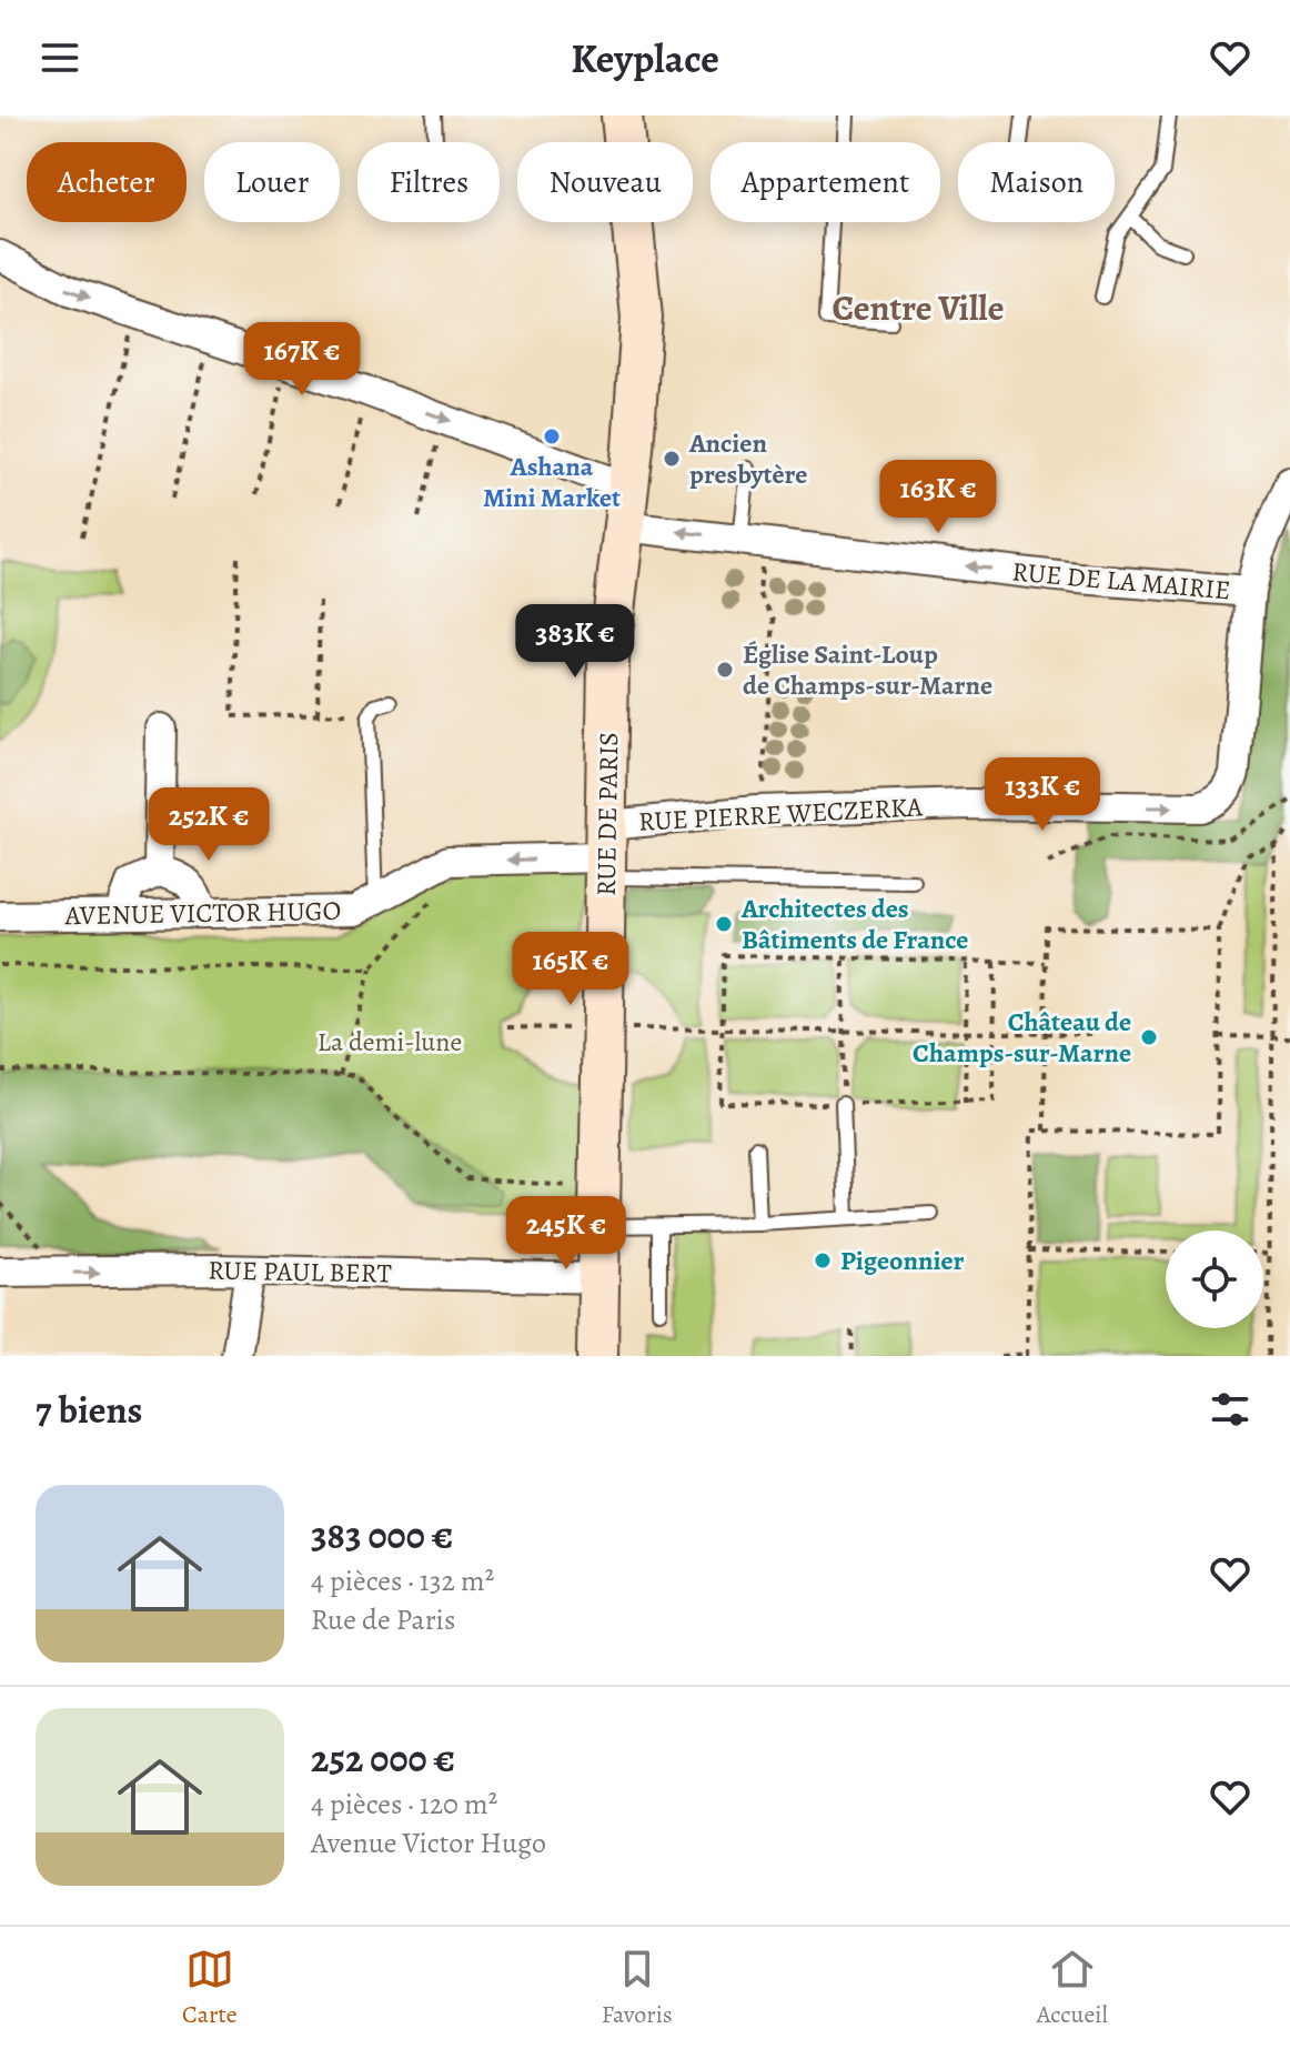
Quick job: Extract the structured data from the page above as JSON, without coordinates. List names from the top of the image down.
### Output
{
  "streets": {
    "main road": ["RUE DE PARIS"],
    "street": [
      "RUE DE LA MAIRIE",
      "RUE PIERRE WECZERKA",
      "AVENUE VICTOR HUGO",
      "RUE PAUL BERT"
    ]
  },
  "crossings": [
    ["RUE DE LA MAIRIE", "RUE DE PARIS"],
    ["RUE DE LA MAIRIE", "RUE PIERRE WECZERKA"],
    ["RUE DE PARIS", "RUE PIERRE WECZERKA"],
    ["RUE DE PARIS", "AVENUE VICTOR HUGO"],
    ["RUE DE PARIS", "RUE PAUL BERT"],
    ["RUE PIERRE WECZERKA", "AVENUE VICTOR HUGO"]
  ],
  "one_way": ["AVENUE VICTOR HUGO", "RUE PAUL BERT"],
  "districts": ["Centre Ville"],
  "parks": ["La demi-lune"],
  "places": [
    "Ashana Mini Market",
    "Ancien presbytère",
    "Église Saint-Loup de Champs-sur-Marne",
    "Architectes des Bâtiments de France",
    "Château de Champs-sur-Marne",
    "Pigeonnier"
  ],
  "page": {
    "header": "Keyplace",
    "chip": [
      "Acheter",
      "Louer",
      "Filtres",
      "Nouveau",
      "Appartement",
      "Maison"
    ],
    "price": [
      "167K €",
      "163K €",
      "383K €",
      "133K €",
      "252K €",
      "165K €",
      "245K €"
    ],
    "heading": "7 biens",
    "list": [
      {
        "name": "383 000 €",
        "note": "4 pièces · 132 m² · Rue de Paris"
      },
      {
        "name": "252 000 €",
        "note": "4 pièces · 120 m² · Avenue Victor Hugo"
      }
    ],
    "tabs": ["Carte", "Favoris", "Accueil"]
  }
}
